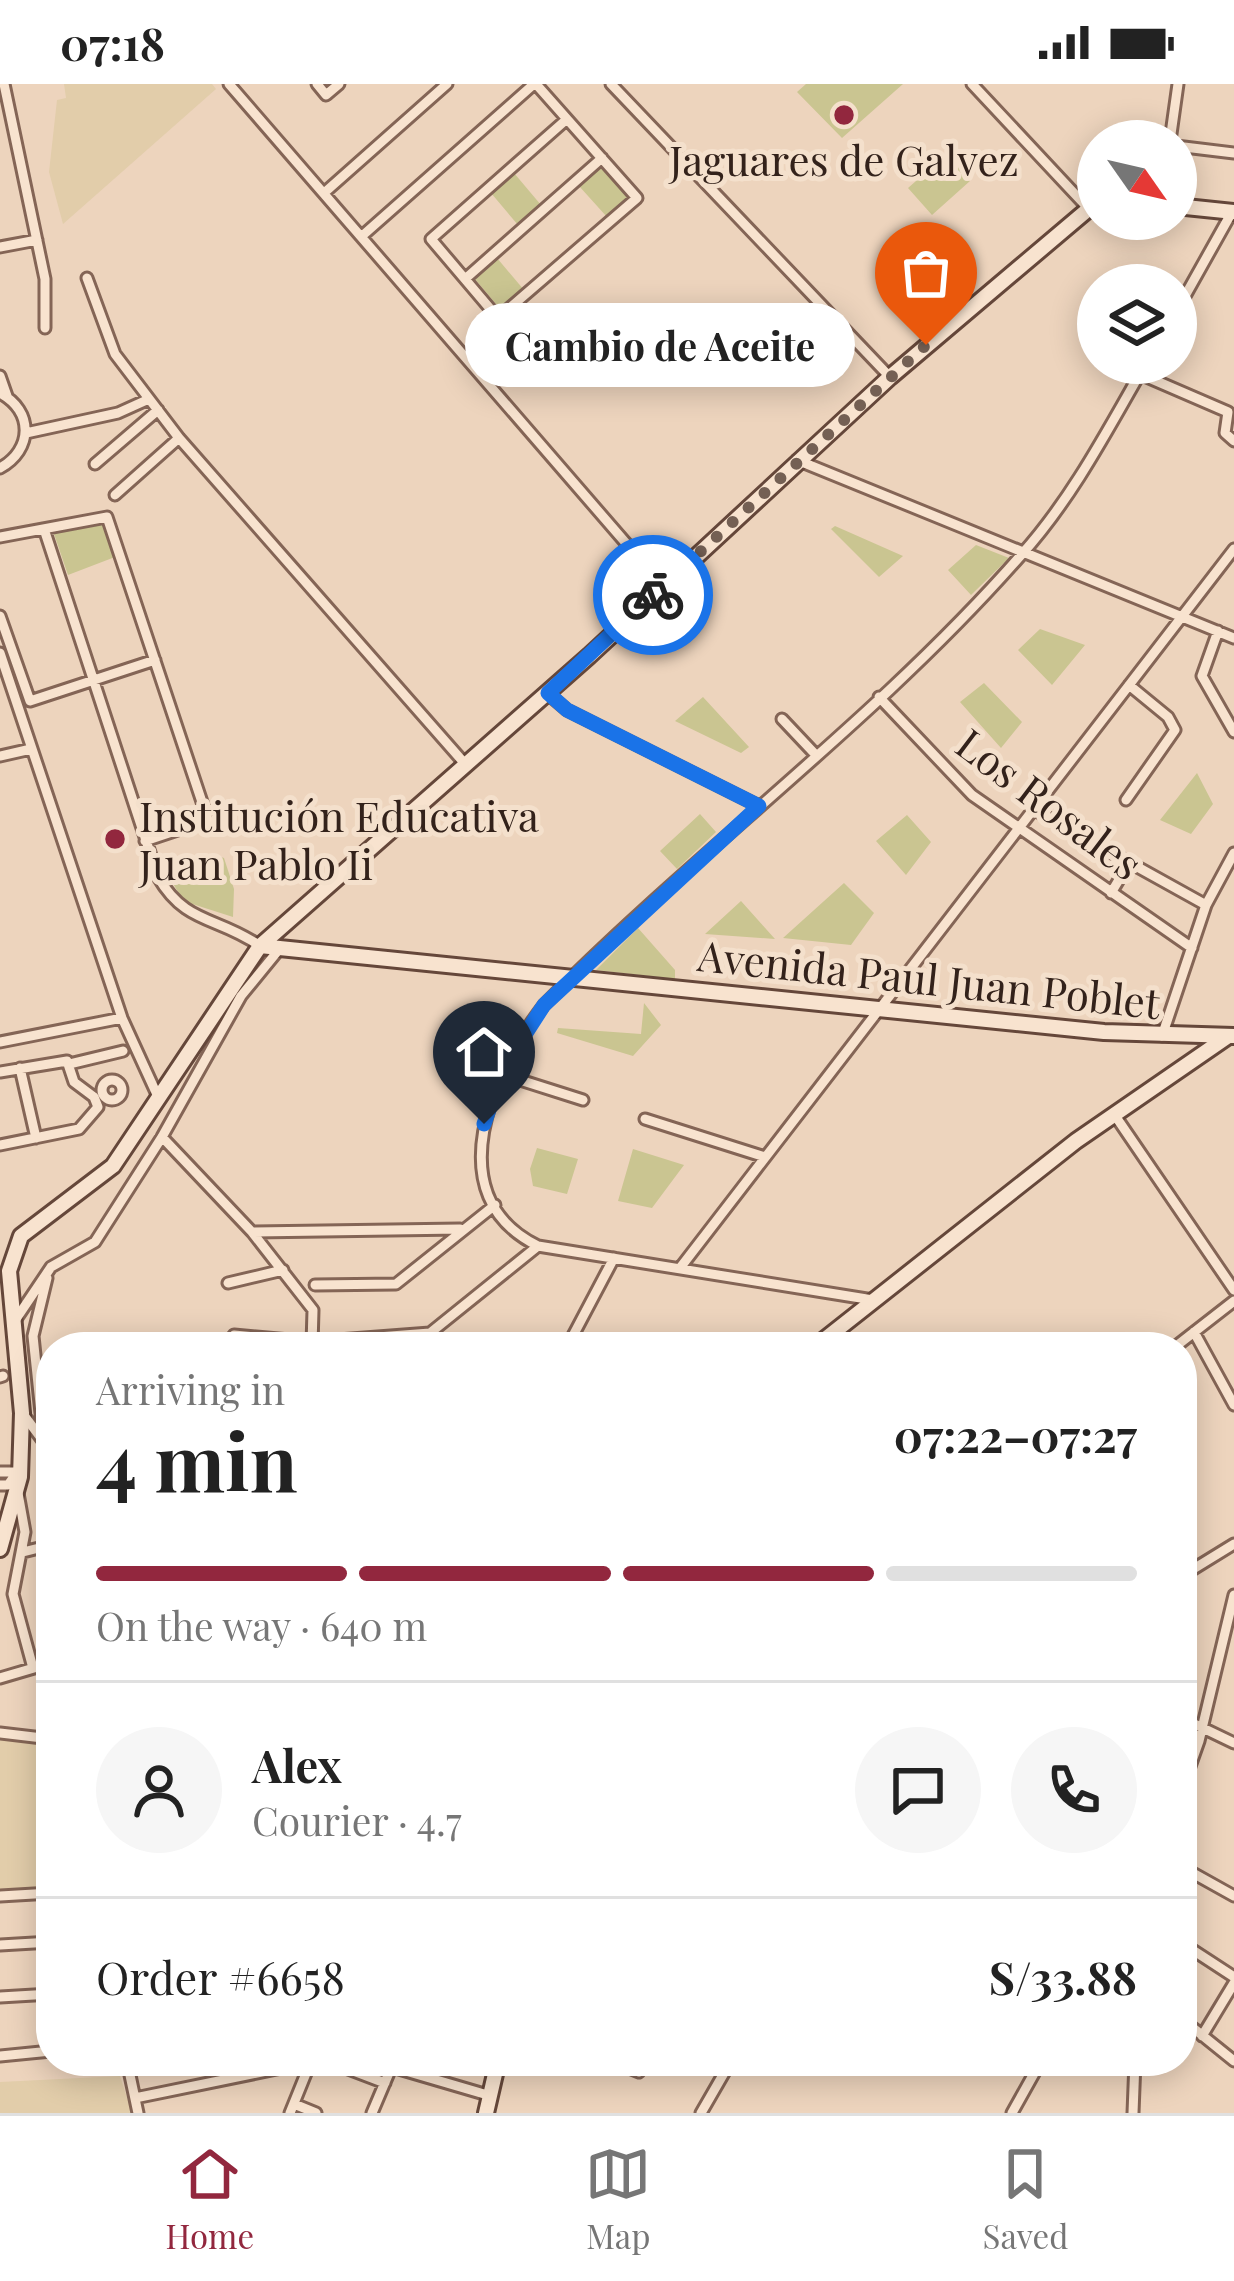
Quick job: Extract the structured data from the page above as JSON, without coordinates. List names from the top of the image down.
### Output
{
  "streets": {
    "main road": ["Avenida Paul Juan Poblet"],
    "street": ["Los Rosales"]
  },
  "places": ["Jaguares de Galvez", "Cambio de Aceite", "Institución Educativa Juan Pablo Ii"],
  "north": "bottom right",
  "page": {
    "status": "07:18",
    "bubble": "Cambio de Aceite",
    "heading": ["4 min", "Arriving in", "07:22–07:27"],
    "panel": [
      "Alex",
      "Courier · 4.7",
      "Order #6658",
      "S/33.88"
    ],
    "bar": "On the way · 640 m",
    "tabs": ["Home", "Map", "Saved"]
  }
}
